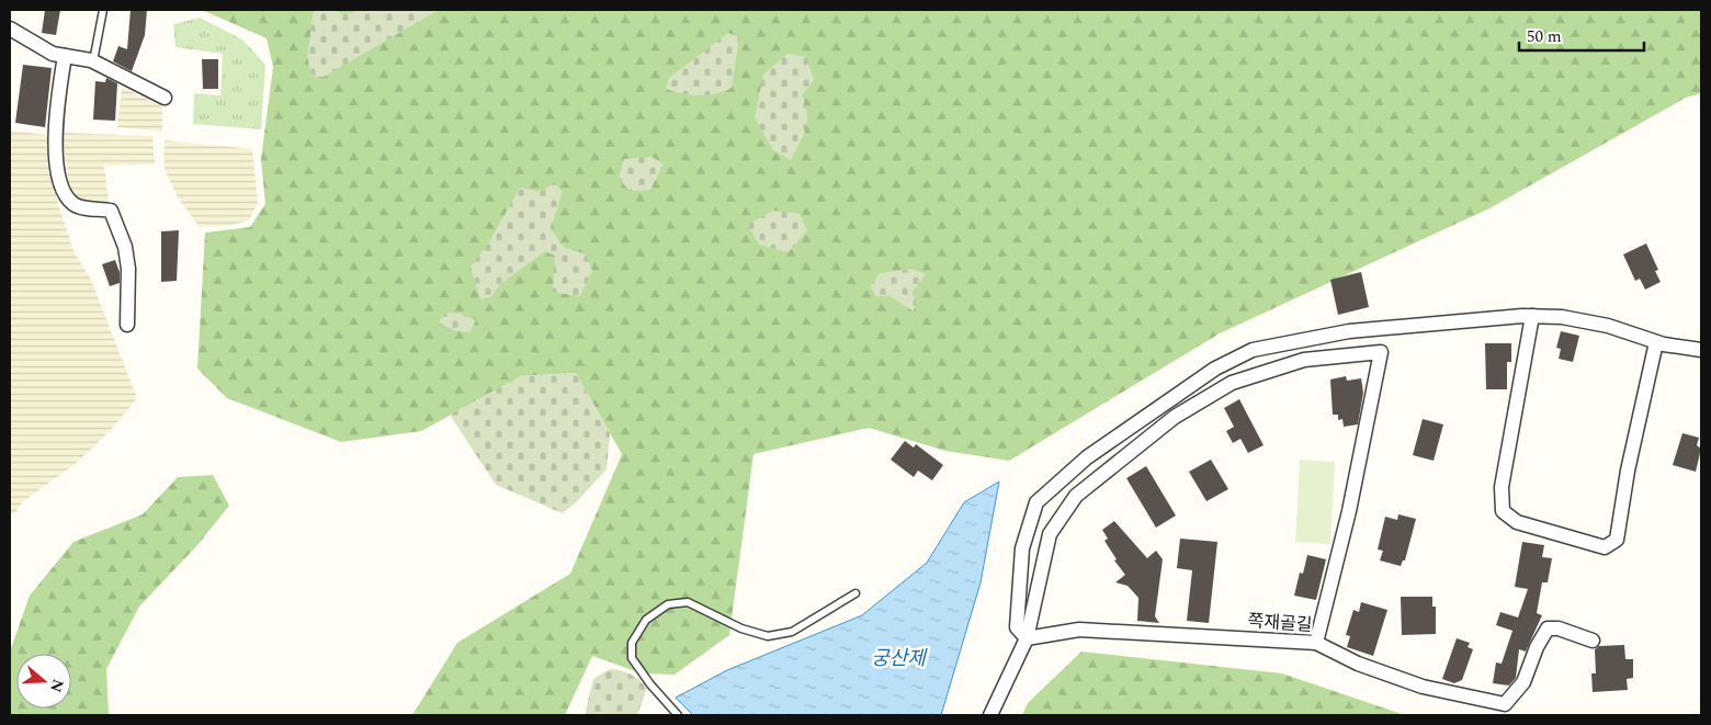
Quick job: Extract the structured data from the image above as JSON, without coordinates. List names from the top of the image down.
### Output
{
  "streets": {
    "street": ["쪽재골길"]
  },
  "water": ["궁산제"],
  "scale_bar": "50 m",
  "north": "right"
}
